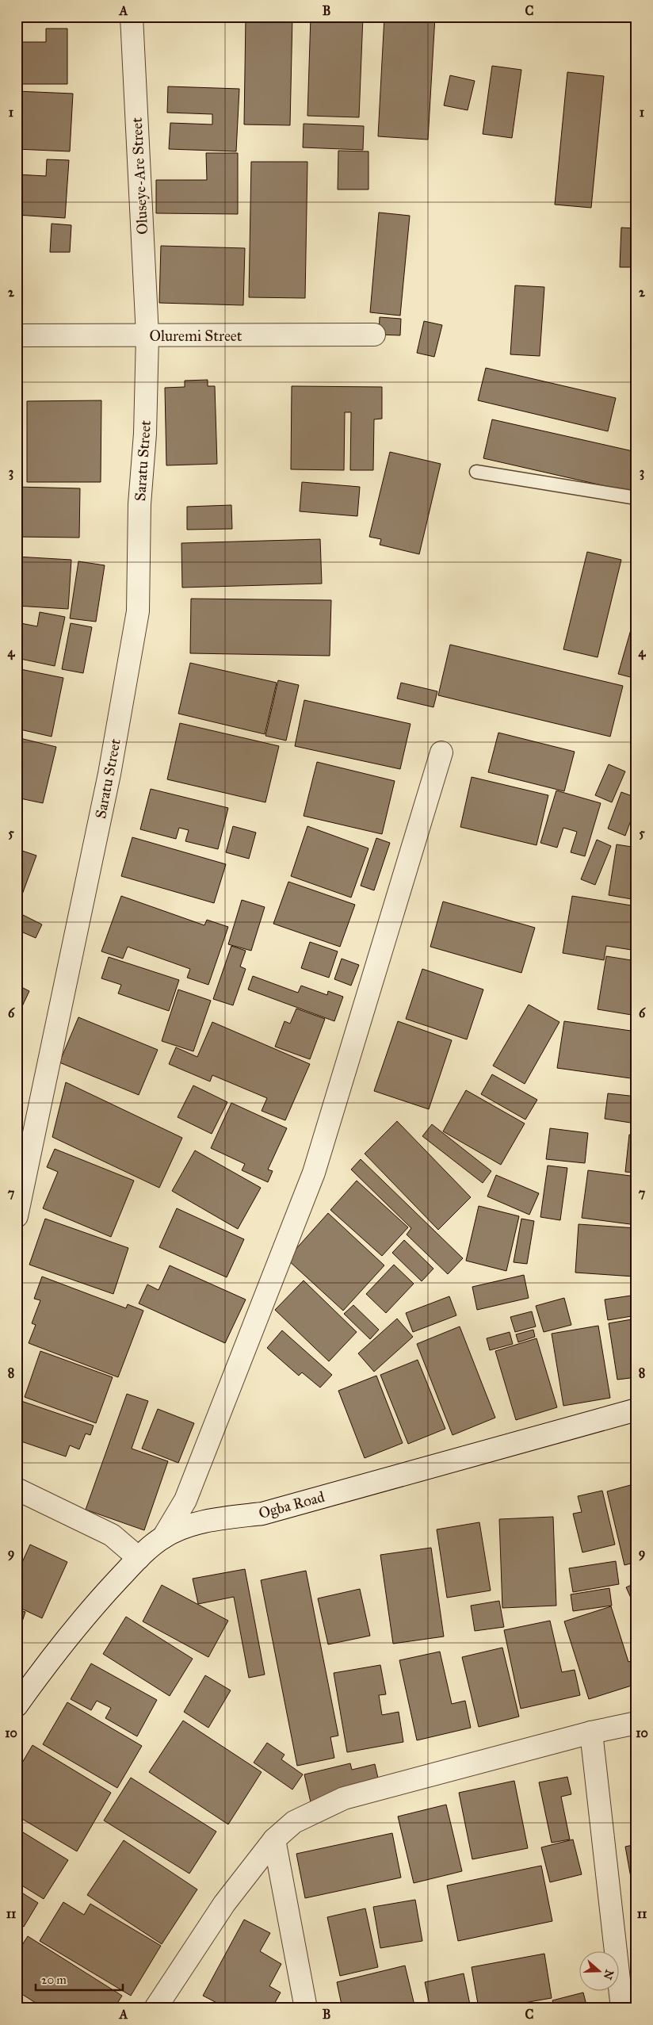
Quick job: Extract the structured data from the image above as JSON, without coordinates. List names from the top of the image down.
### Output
{
  "streets": {
    "street": [
      "Oluseye-Are Street",
      "Oluremi Street",
      "Saratu Street",
      "Ogba Road"
    ]
  },
  "crossings": [
    ["Oluseye-Are Street", "Oluremi Street"],
    ["Oluseye-Are Street", "Saratu Street"],
    ["Oluremi Street", "Saratu Street"]
  ],
  "scale_bar": "20 m",
  "north": "right",
  "grid": {
    "columns": ["A", "B", "C"],
    "rows": [
      "1",
      "2",
      "3",
      "4",
      "5",
      "6",
      "7",
      "8",
      "9",
      "10",
      "11"
    ]
  }
}
